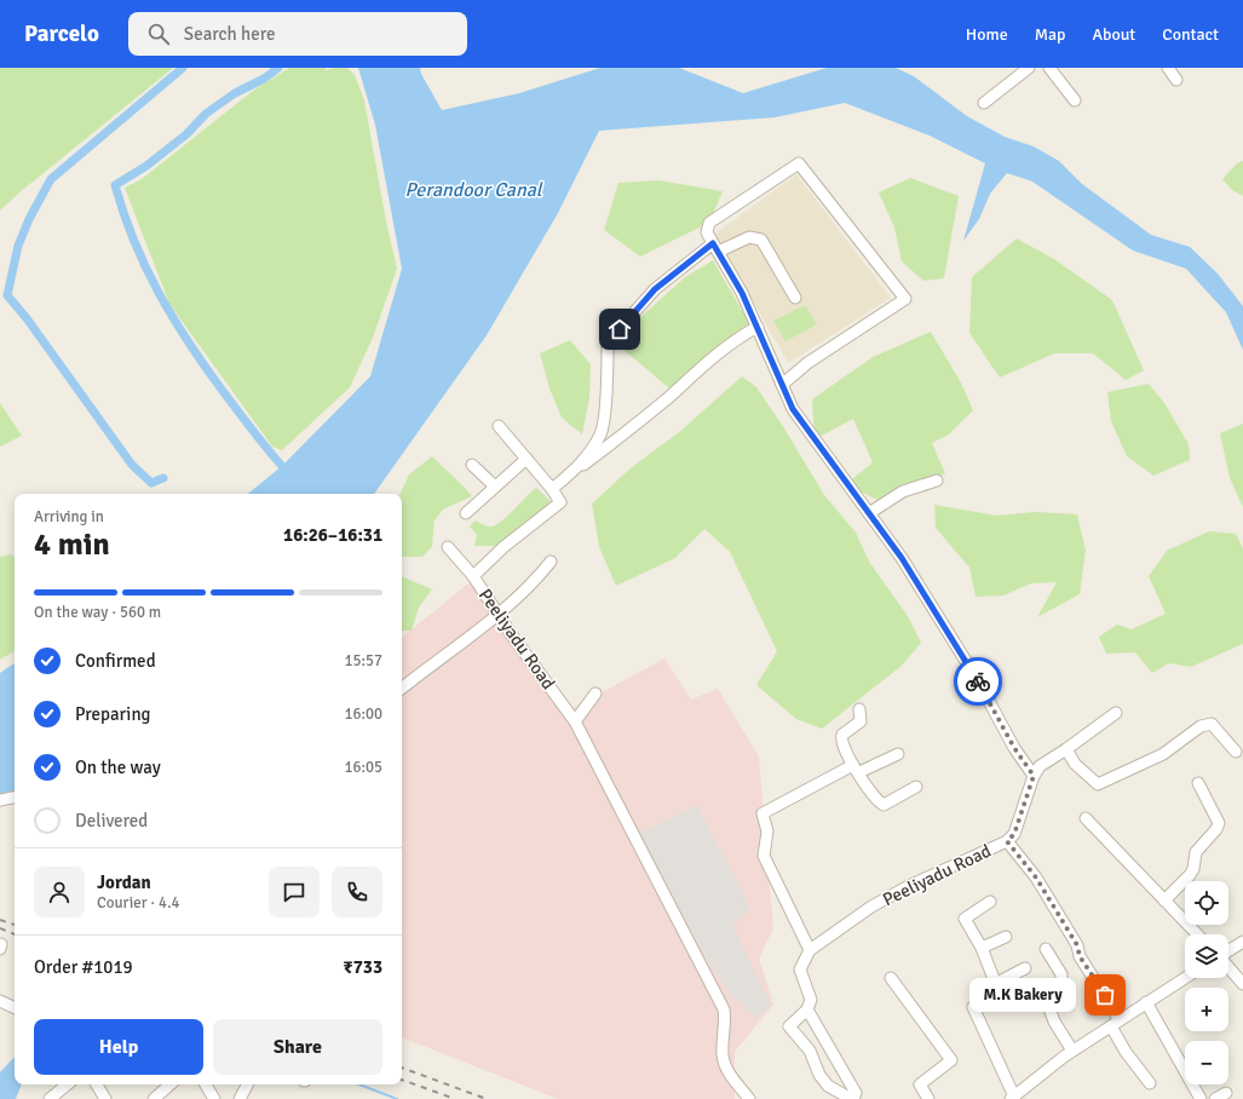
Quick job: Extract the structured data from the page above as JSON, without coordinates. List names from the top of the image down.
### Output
{
  "streets": {
    "street": ["Peeliyadu Road"]
  },
  "water": ["Perandoor Canal"],
  "places": ["M.K Bakery"],
  "page": {
    "header": "Parcelo",
    "search": "Search here",
    "nav": [
      "Home",
      "Map",
      "About",
      "Contact"
    ],
    "heading": ["4 min", "Arriving in", "16:26–16:31"],
    "panel": [
      "Jordan",
      "Courier · 4.4",
      "Order #1019",
      "₹733"
    ],
    "bar": "On the way · 560 m",
    "list": [
      ["Confirmed", "15:57"],
      ["Preparing", "16:00"],
      ["On the way", "16:05"],
      "Delivered"
    ],
    "map_buttons": ["+", "−"],
    "bubble": "M.K Bakery",
    "buttons": ["Help", "Share"]
  }
}
